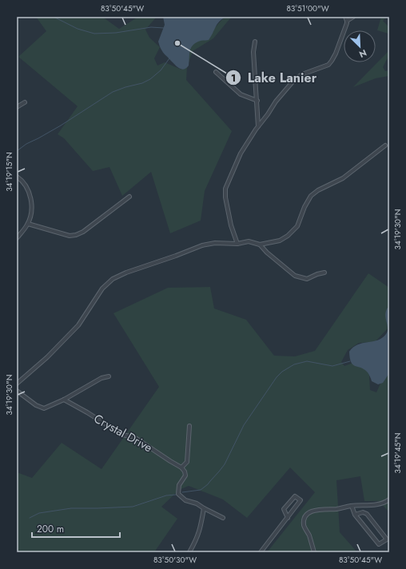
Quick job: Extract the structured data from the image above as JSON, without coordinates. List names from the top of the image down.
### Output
{
  "streets": {
    "street": ["Crystal Drive"]
  },
  "places": ["Lake Lanier"],
  "scale_bar": "200 m",
  "north": "bottom right",
  "coordinates": [
    "83°50'45\"W",
    "83°51'00\"W",
    "34°19'15\"N",
    "34°19'30\"N",
    "34°19'45\"N",
    "83°50'30\"W"
  ]
}
